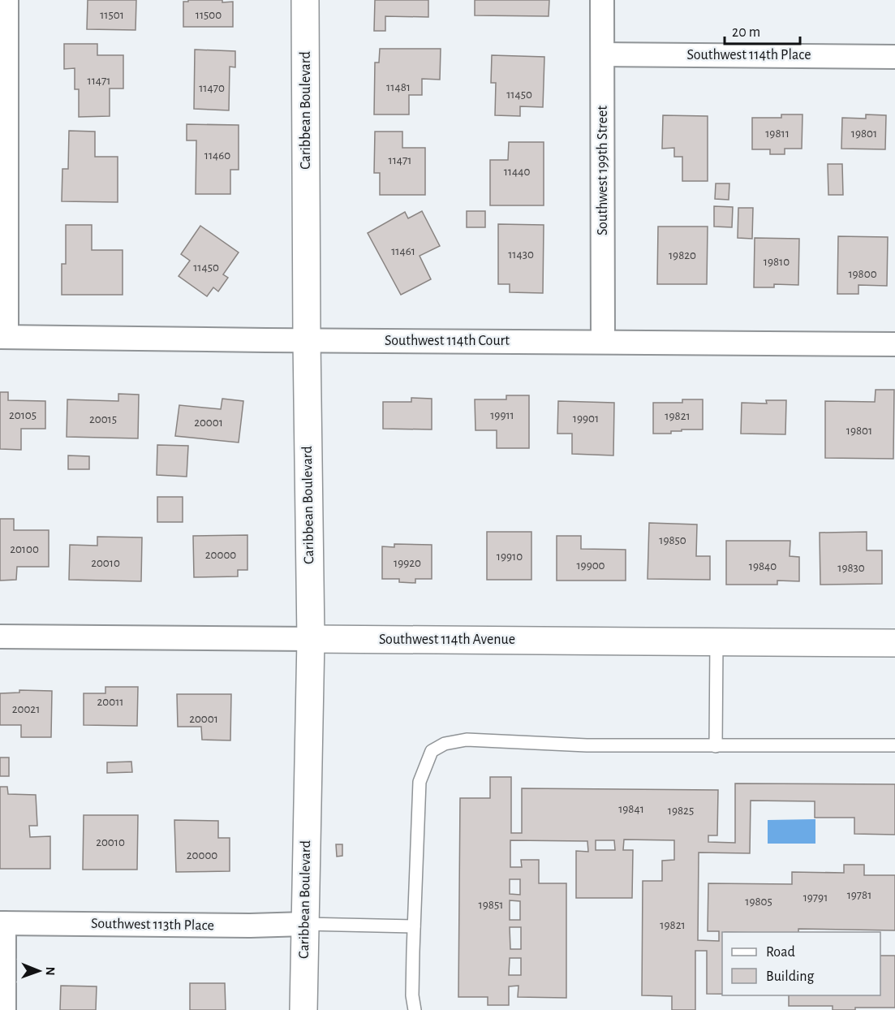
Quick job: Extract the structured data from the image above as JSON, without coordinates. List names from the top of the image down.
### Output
{
  "streets": {
    "street": [
      "Southwest 114th Place",
      "Caribbean Boulevard",
      "Southwest 199th Street",
      "Southwest 114th Court",
      "Southwest 114th Avenue",
      "Southwest 113th Place"
    ]
  },
  "crossings": [
    ["Southwest 114th Place", "Southwest 199th Street"],
    ["Caribbean Boulevard", "Southwest 114th Court"],
    ["Caribbean Boulevard", "Southwest 114th Avenue"],
    ["Caribbean Boulevard", "Southwest 113th Place"],
    ["Southwest 199th Street", "Southwest 114th Court"]
  ],
  "house_numbers": [
    "11501",
    "11500",
    "11471",
    "11481",
    "11470",
    "11450",
    "19811",
    "19801",
    "11460",
    "11471",
    "11440",
    "11461",
    "11430",
    "19820",
    "19810",
    "11450",
    "19800",
    "20105",
    "19911",
    "19821",
    "19901",
    "20015",
    "20001",
    "19801",
    "19850",
    "20100",
    "20000",
    "19910",
    "20010",
    "19920",
    "19900",
    "19840",
    "19830",
    "20011",
    "20021",
    "20001",
    "19841",
    "19825",
    "20010",
    "20000",
    "19781",
    "19791",
    "19805",
    "19851",
    "19821"
  ],
  "legend": ["Road", "Building"],
  "scale_bar": "20 m",
  "north": "right"
}
